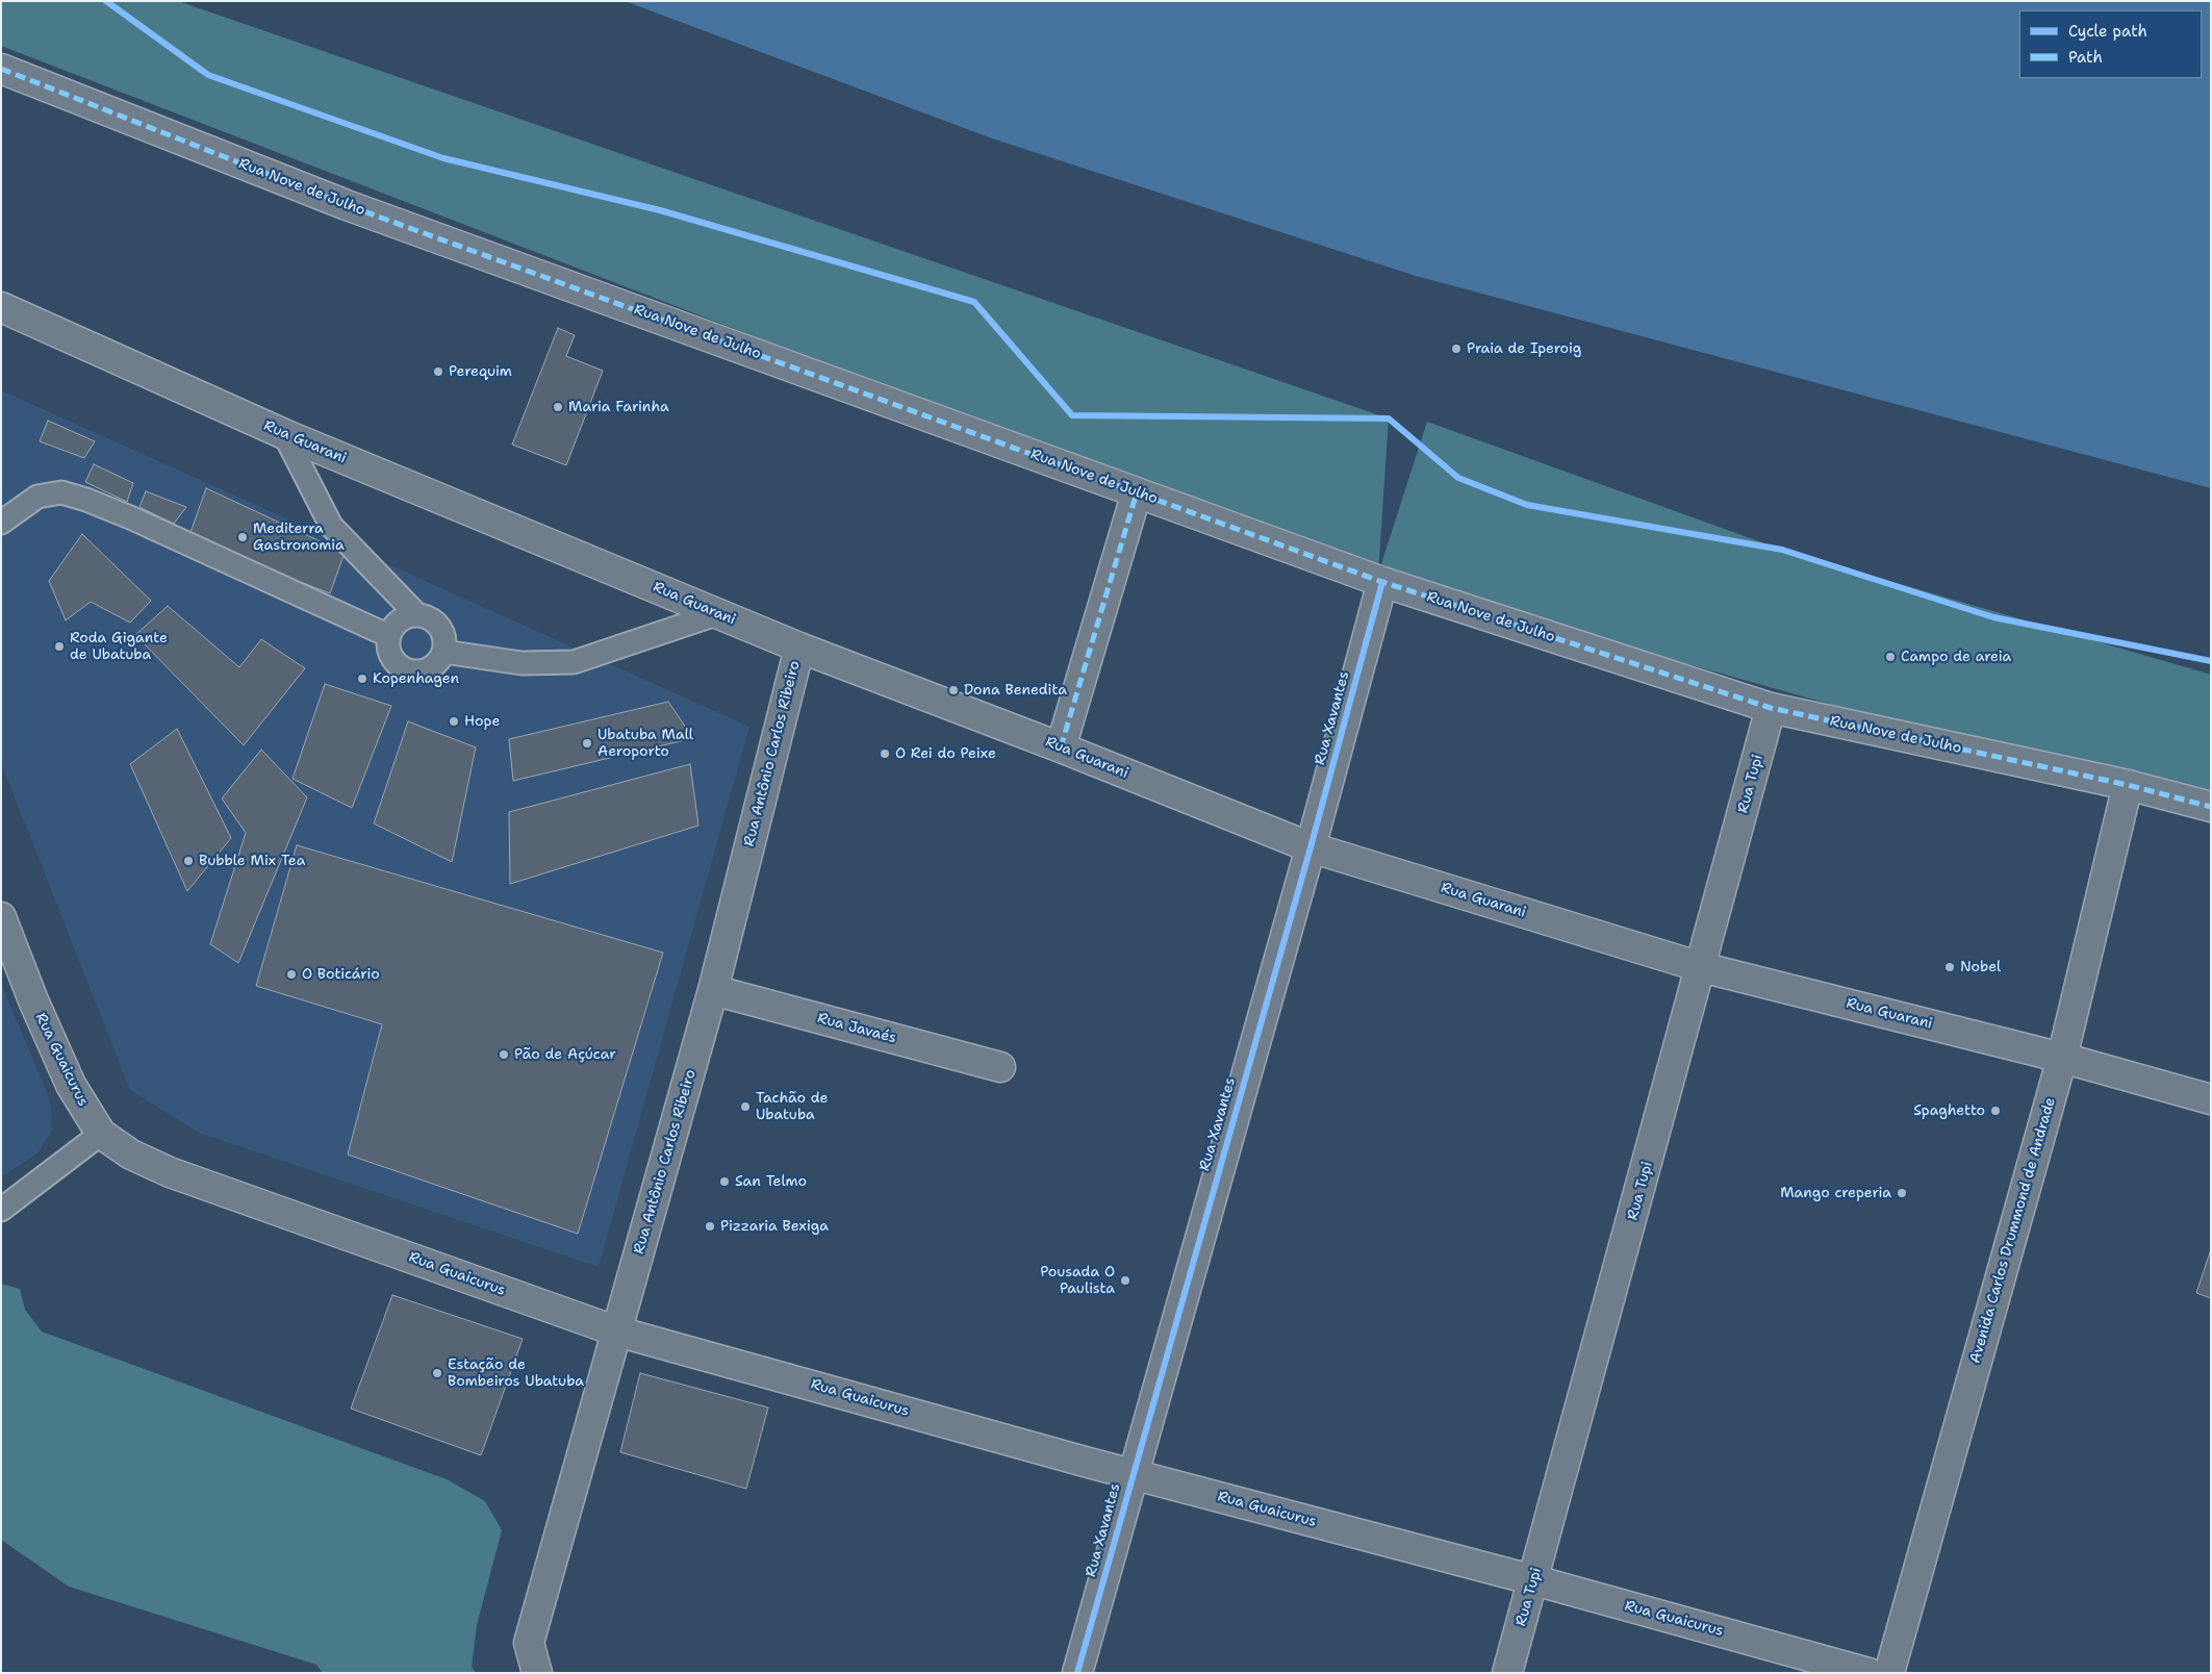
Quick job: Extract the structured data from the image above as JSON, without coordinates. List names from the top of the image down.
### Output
{
  "streets": {
    "street": [
      "Rua Nove de Julho",
      "Rua Guarani",
      "Rua Xavantes",
      "Rua Antônio Carlos Ribeiro",
      "Rua Tupi",
      "Rua Javaés",
      "Rua Guaicurus",
      "Avenida Carlos Drummond de Andrade"
    ]
  },
  "crossings": [
    ["Rua Nove de Julho", "Rua Xavantes"],
    ["Rua Nove de Julho", "Rua Tupi"],
    ["Rua Nove de Julho", "Avenida Carlos Drummond de Andrade"],
    ["Rua Guarani", "Rua Xavantes"],
    ["Rua Guarani", "Rua Antônio Carlos Ribeiro"],
    ["Rua Guarani", "Rua Tupi"],
    ["Rua Guarani", "Avenida Carlos Drummond de Andrade"],
    ["Rua Xavantes", "Rua Guaicurus"],
    ["Rua Antônio Carlos Ribeiro", "Rua Javaés"],
    ["Rua Antônio Carlos Ribeiro", "Rua Guaicurus"],
    ["Rua Tupi", "Rua Guaicurus"]
  ],
  "places": [
    "Praia de Iperoig",
    "Perequim",
    "Maria Farinha",
    "Mediterra Gastronomia",
    "Roda Gigante de Ubatuba",
    "Campo de areia",
    "Kopenhagen",
    "Dona Benedita",
    "Hope",
    "Ubatuba Mall Aeroporto",
    "O Rei do Peixe",
    "Bubble Mix Tea",
    "Nobel",
    "O Boticário",
    "Pão de Açúcar",
    "Tachão de Ubatuba",
    "Spaghetto",
    "San Telmo",
    "Mango creperia",
    "Pizzaria Bexiga",
    "Pousada O Paulista",
    "Estação de Bombeiros Ubatuba"
  ],
  "legend": ["Cycle path", "Path"]
}
